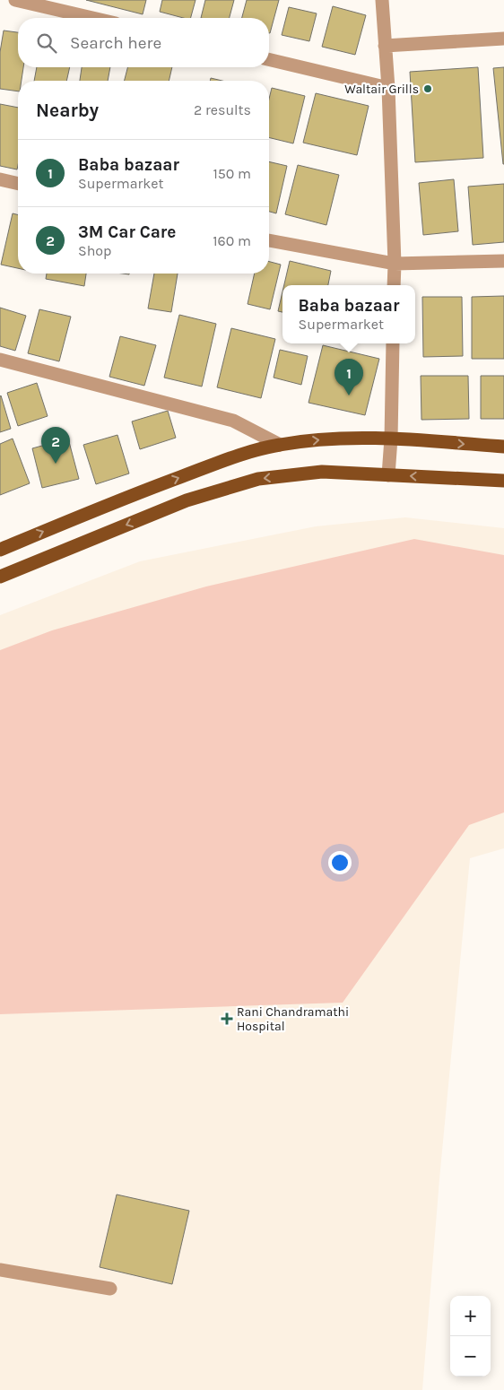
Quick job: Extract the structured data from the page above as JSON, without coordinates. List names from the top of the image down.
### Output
{
  "places": {
    "other": ["Waltair Grills"],
    "health": ["Rani Chandramathi Hospital"]
  },
  "page": {
    "search": "Search here",
    "heading": ["Nearby", "2 results"],
    "list": [
      {
        "mark": "1",
        "name": "Baba bazaar",
        "note": "Supermarket",
        "value": "150 m"
      },
      {
        "mark": "2",
        "name": "3M Car Care",
        "note": "Shop",
        "value": "160 m"
      }
    ],
    "popup": ["Baba bazaar", "Supermarket"],
    "pins": ["1", "2"],
    "map_buttons": ["+", "−"]
  }
}
